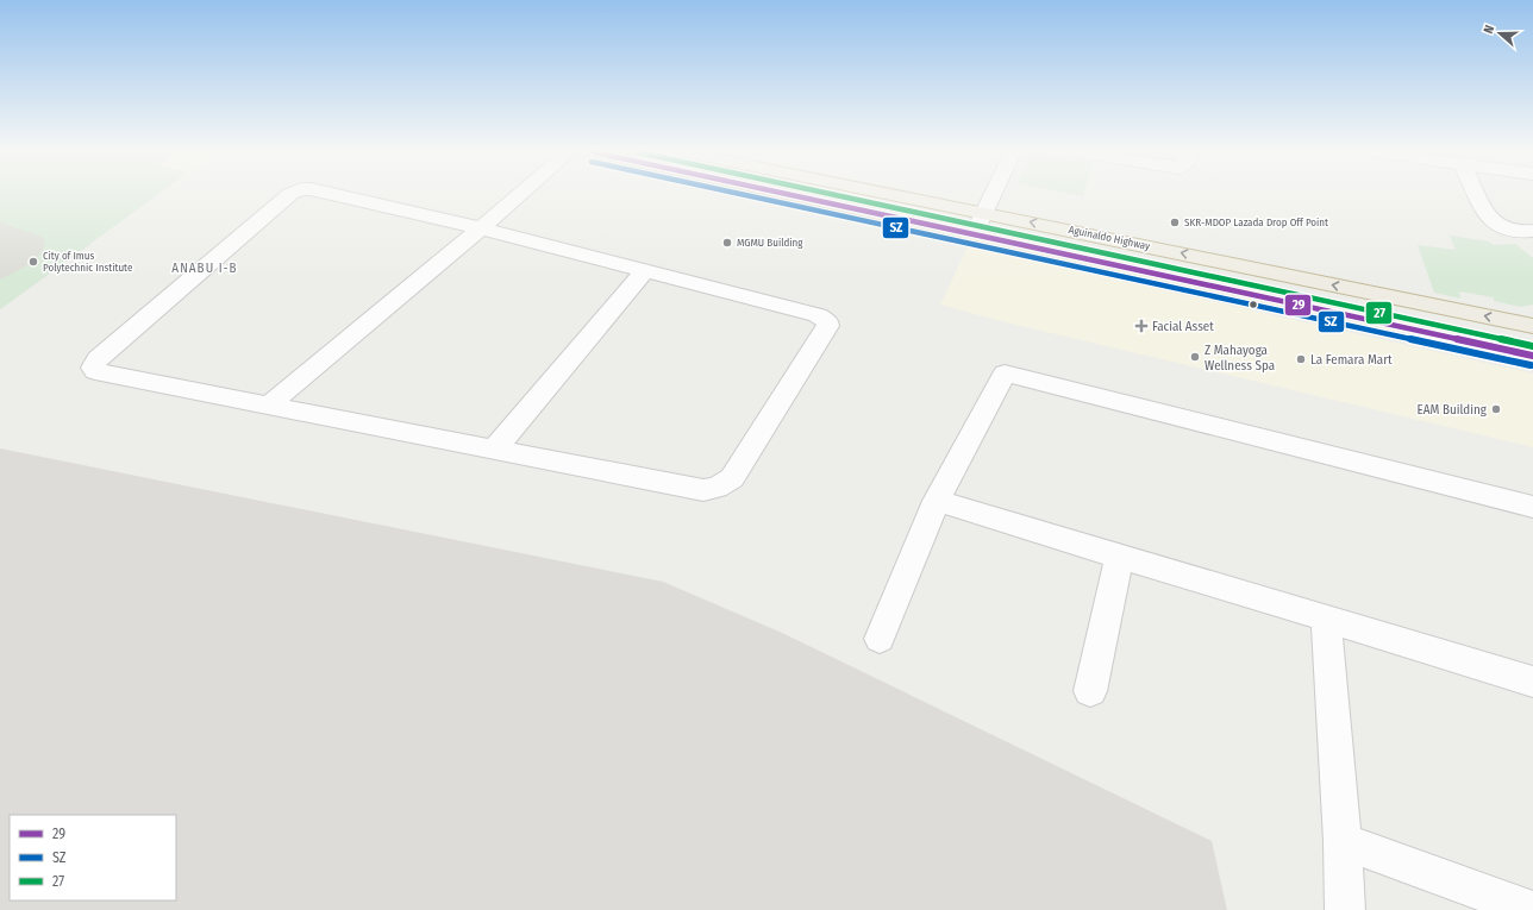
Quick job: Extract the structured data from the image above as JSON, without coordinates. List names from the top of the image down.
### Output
{
  "streets": {
    "highway": ["Aguinaldo Highway"]
  },
  "districts": ["ANABU I-B"],
  "places": {
    "other": [
      "SKR-MDOP Lazada Drop Off Point",
      "MGMU Building",
      "City of Imus Polytechnic Institute",
      "Z Mahayoga Wellness Spa",
      "La Femara Mart",
      "EAM Building"
    ],
    "health": ["Facial Asset"]
  },
  "lines": ["transit line 29", "transit line SZ", "transit line 27"],
  "legend": ["29", "SZ", "27"],
  "north": "left"
}
